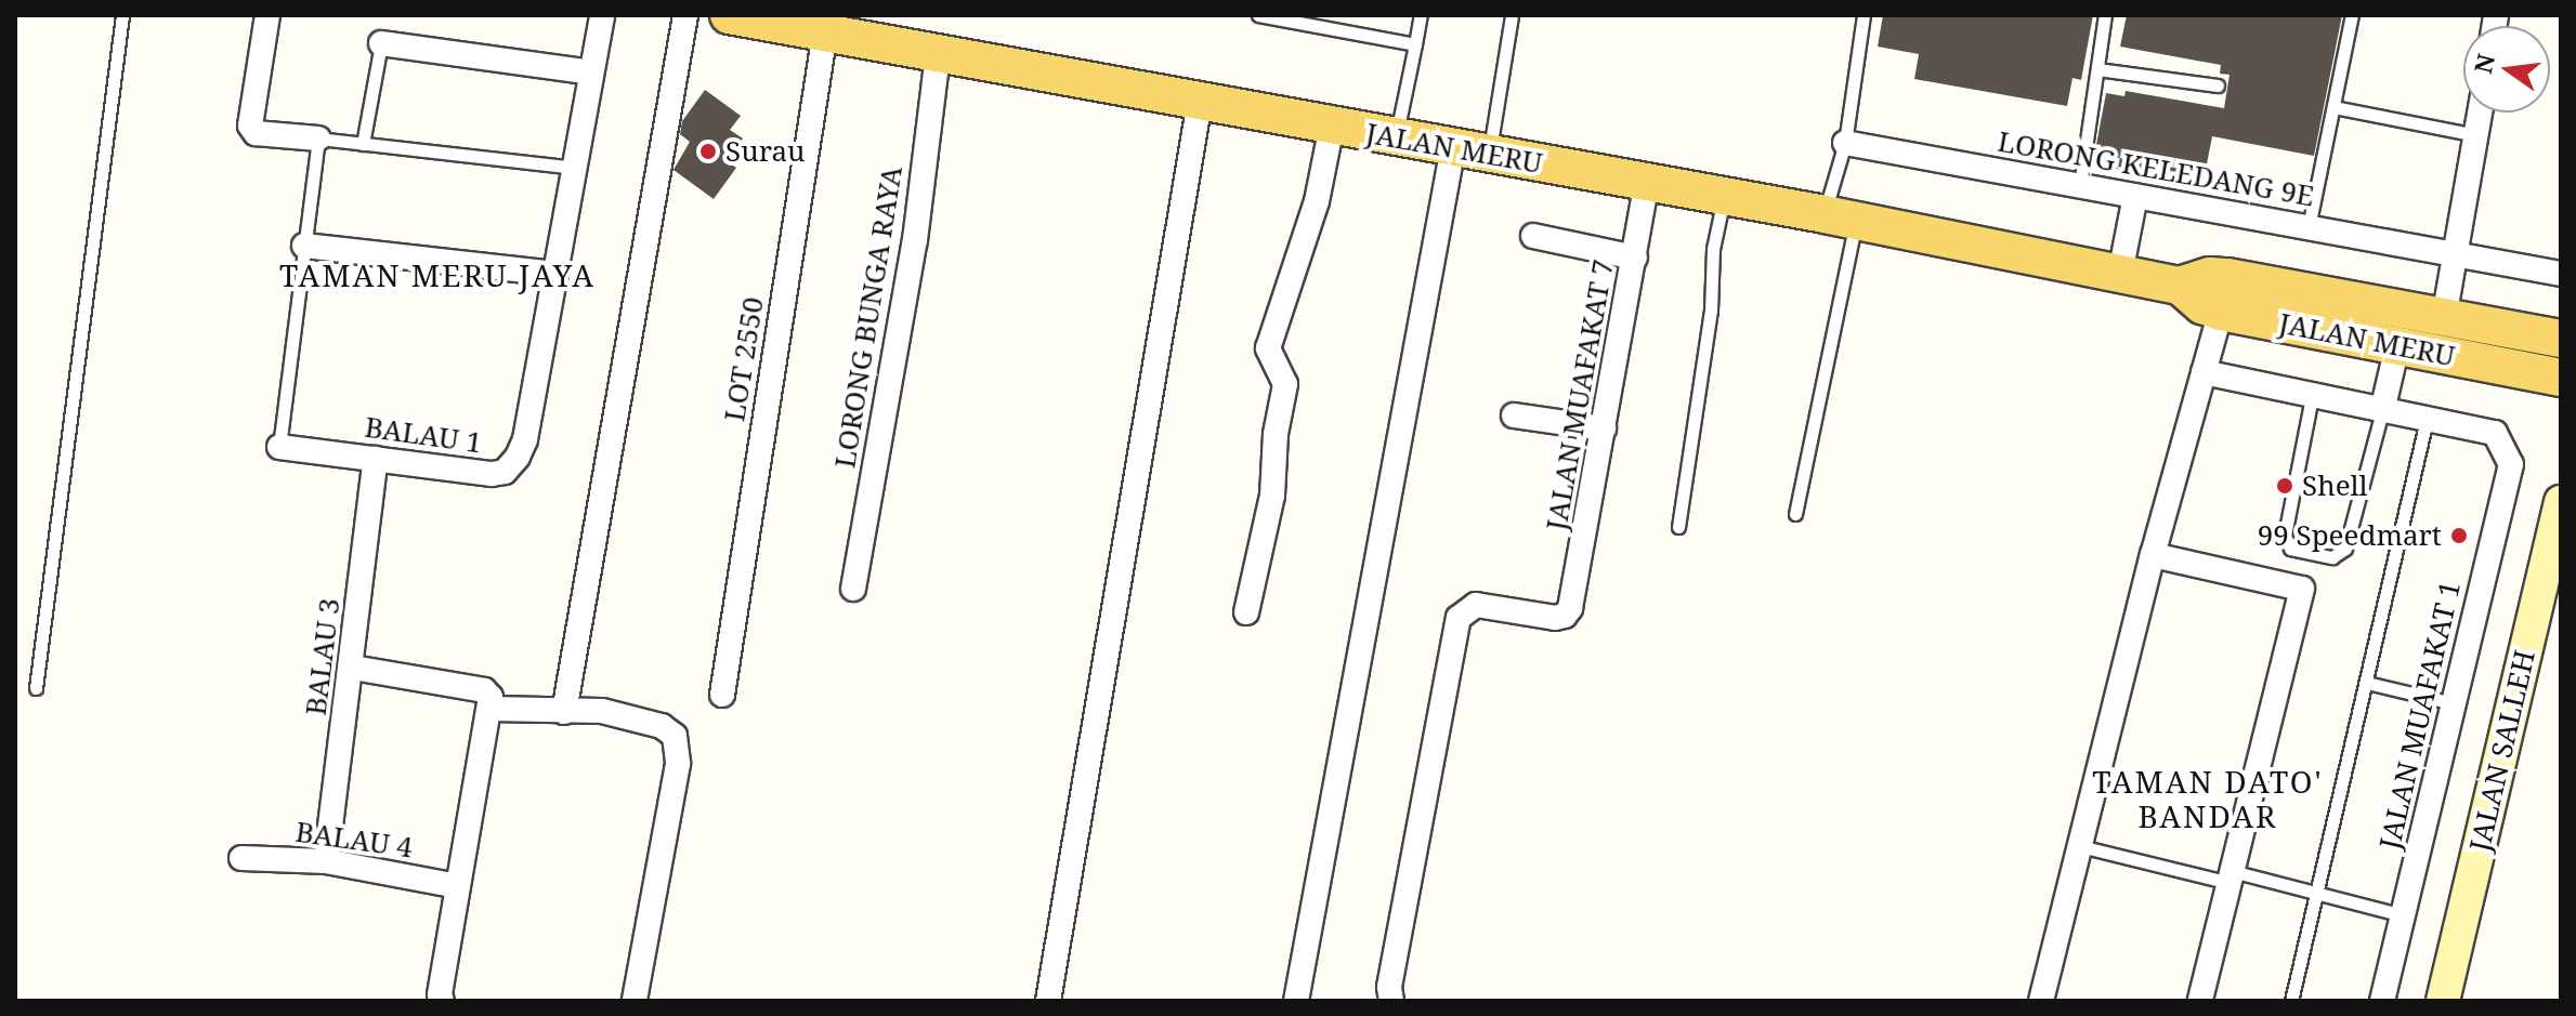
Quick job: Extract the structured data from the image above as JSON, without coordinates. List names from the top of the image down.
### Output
{
  "streets": {
    "main road": ["JALAN MERU"],
    "street": [
      "LORONG KELEDANG 9E",
      "LORONG BUNGA RAYA",
      "LOT 2550",
      "JALAN MUAFAKAT 7",
      "BALAU 1",
      "BALAU 3",
      "JALAN MUAFAKAT 1",
      "JALAN SALLEH",
      "BALAU 4"
    ]
  },
  "crossings": [
    ["JALAN MERU", "LORONG BUNGA RAYA"],
    ["JALAN MERU", "LOT 2550"],
    ["JALAN MERU", "JALAN MUAFAKAT 7"],
    ["BALAU 1", "BALAU 3"],
    ["BALAU 3", "BALAU 4"]
  ],
  "districts": ["TAMAN MERU JAYA", "TAMAN DATO' BANDAR"],
  "places": ["Surau", "Shell", "99 Speedmart"],
  "north": "left"
}
